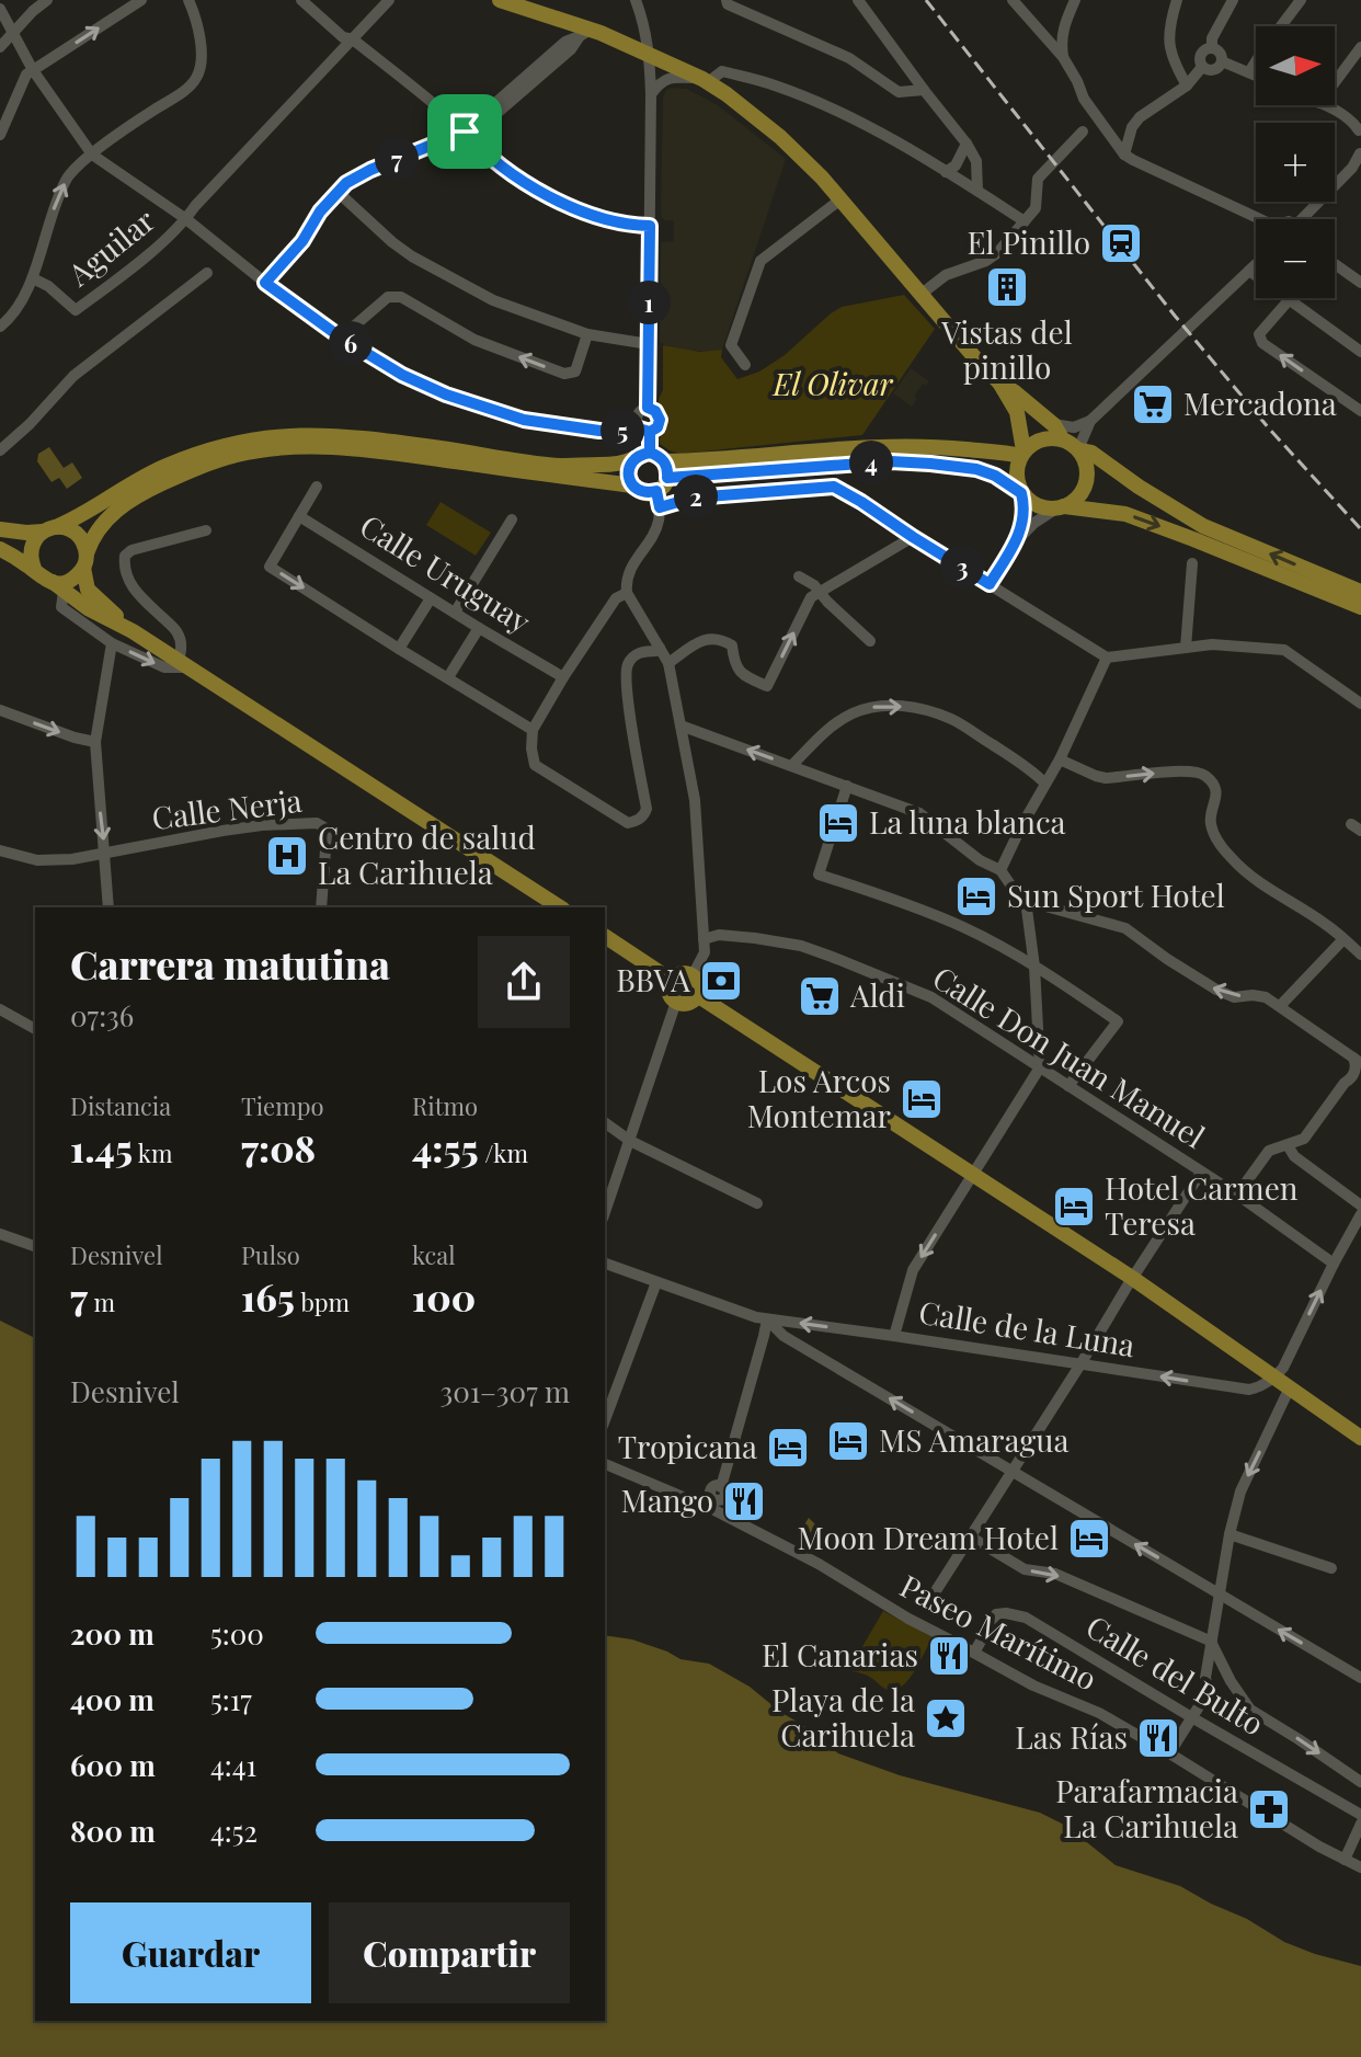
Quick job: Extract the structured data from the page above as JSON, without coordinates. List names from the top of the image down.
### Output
{
  "streets": {
    "street": [
      "Aguilar",
      "Calle Uruguay",
      "Calle Nerja",
      "Calle Don Juan Manuel",
      "Calle de la Luna",
      "Paseo Marítimo",
      "Calle del Bulto"
    ]
  },
  "crossings": [
    ["Paseo Marítimo", "Calle del Bulto"]
  ],
  "one_way": ["Calle de la Luna"],
  "parks": ["El Olivar"],
  "places": {
    "station": ["El Pinillo"],
    "building": ["Vistas del pinillo"],
    "supermarket": ["Mercadona", "Aldi"],
    "hotel": [
      "La luna blanca",
      "Sun Sport Hotel",
      "Los Arcos Montemar",
      "Hotel Carmen Teresa",
      "MS Amaragua",
      "Tropicana",
      "Moon Dream Hotel"
    ],
    "hospital": ["Centro de salud La Carihuela"],
    "bank": ["BBVA"],
    "restaurant": ["Mango", "El Canarias", "Las Rías"],
    "place": ["Playa de la Carihuela"],
    "pharmacy": ["Parafarmacia La Carihuela"]
  },
  "north": "right",
  "page": {
    "map_buttons": ["+", "−"],
    "pins": [
      "7",
      "1",
      "6",
      "5",
      "4",
      "2",
      "3"
    ],
    "heading": ["Carrera matutina", "07:36"],
    "stats": [
      ["Distancia", "1.45 km"],
      ["Tiempo", "7:08"],
      ["Ritmo", "4:55 /km"],
      ["Desnivel", "7 m"],
      ["Pulso", "165 bpm"],
      ["kcal", "100"]
    ],
    "chart": ["Desnivel", "301–307 m"],
    "list": [
      {
        "name": "200 m",
        "note": "5:00"
      },
      {
        "name": "400 m",
        "note": "5:17"
      },
      {
        "name": "600 m",
        "note": "4:41"
      },
      {
        "name": "800 m",
        "note": "4:52"
      }
    ],
    "buttons": ["Guardar", "Compartir"]
  }
}
